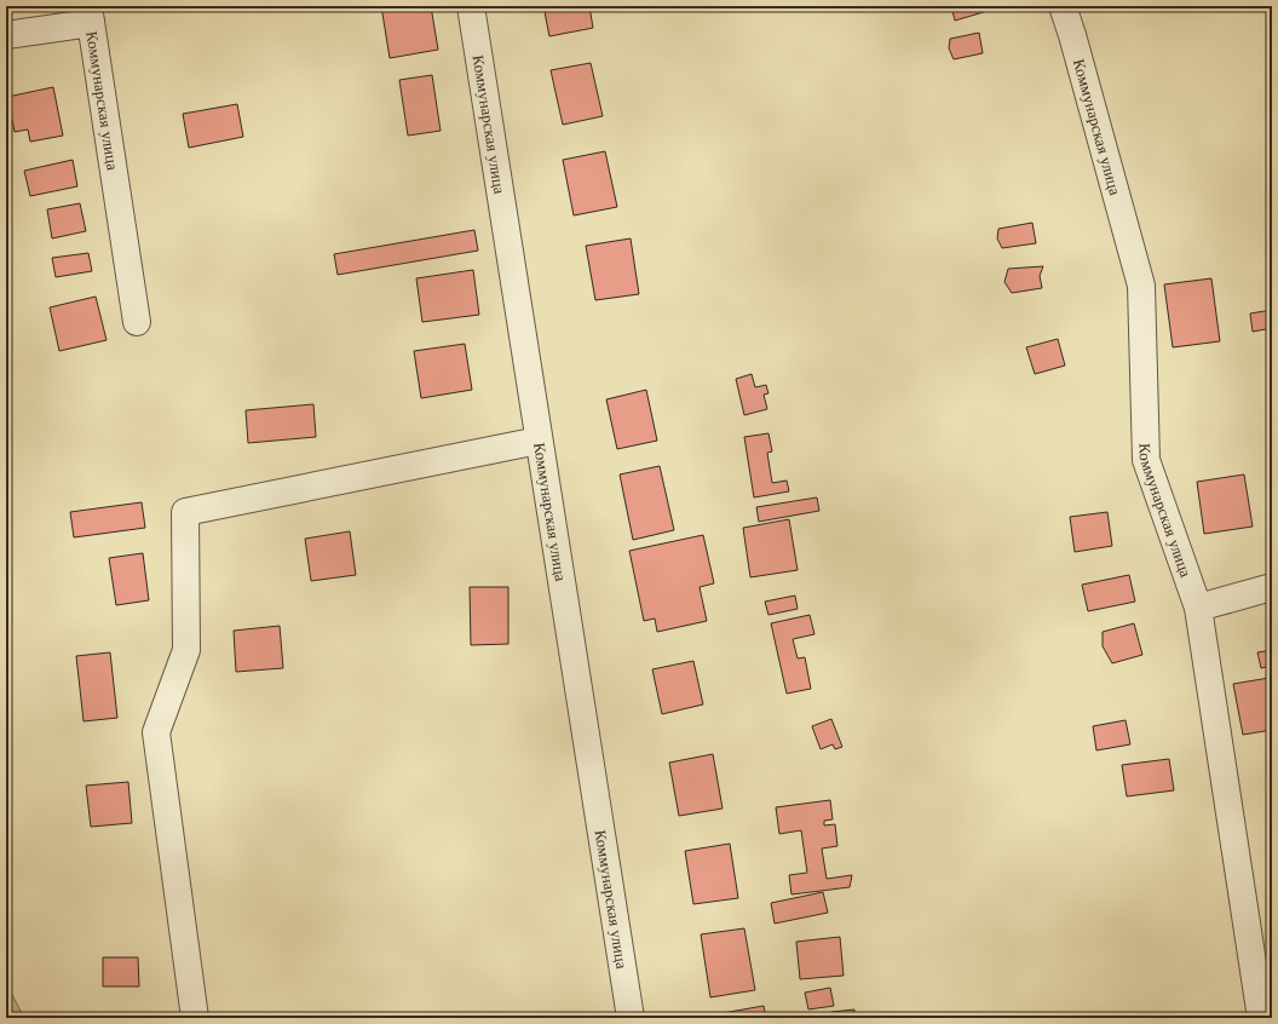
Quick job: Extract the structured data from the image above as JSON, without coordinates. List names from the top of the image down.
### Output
{
  "streets": {
    "street": ["Коммунарская улица"]
  }
}
